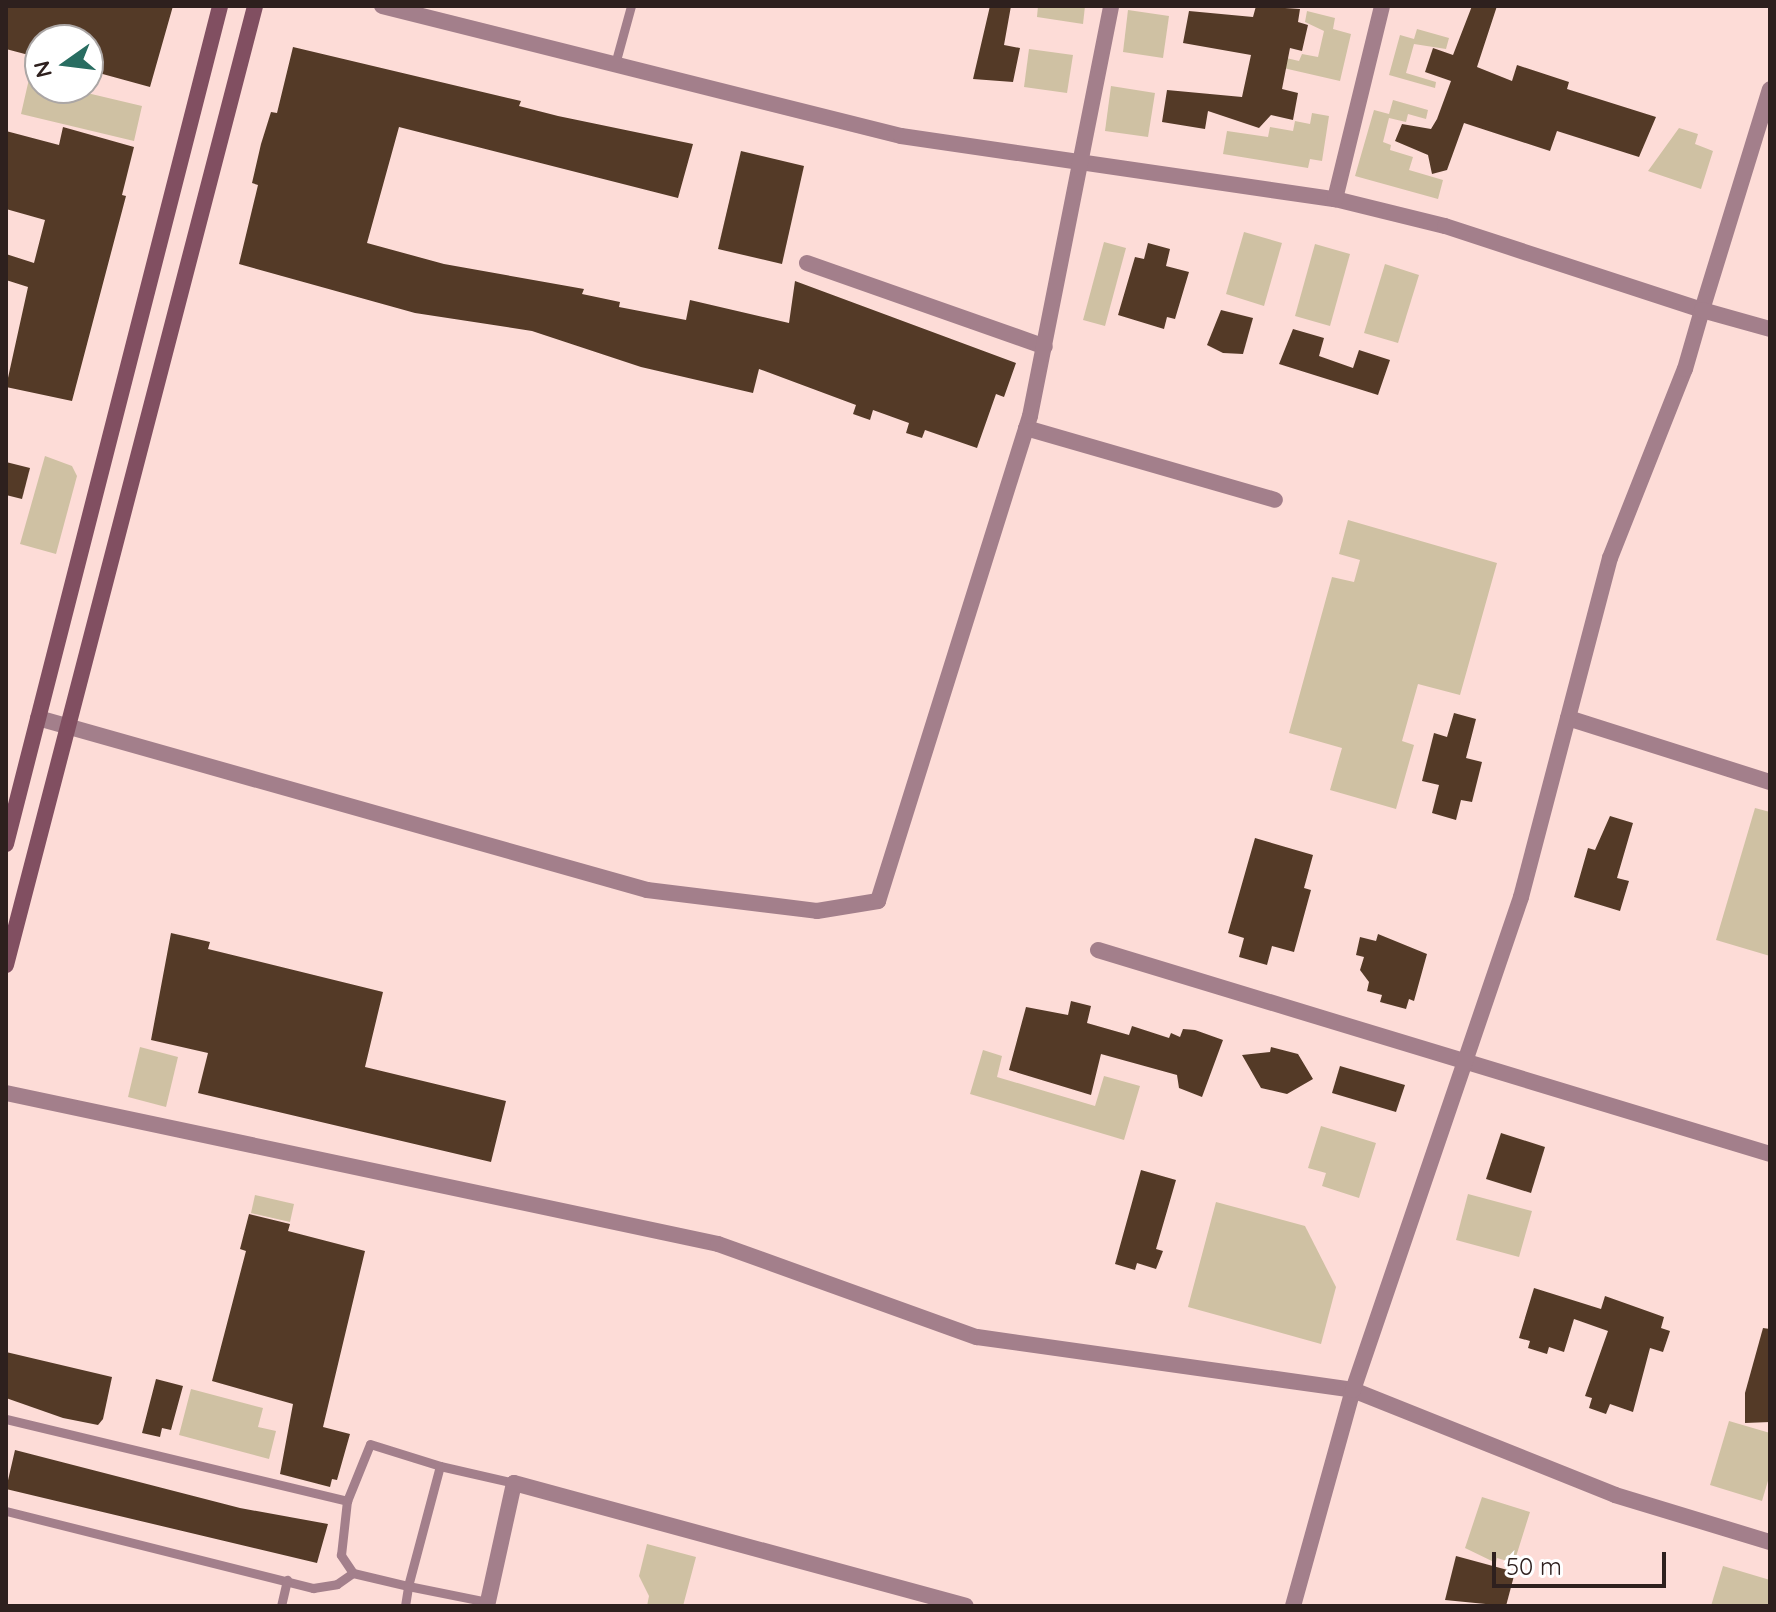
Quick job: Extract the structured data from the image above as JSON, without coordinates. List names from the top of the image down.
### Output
{
  "scale_bar": "50 m",
  "north": "left"
}
